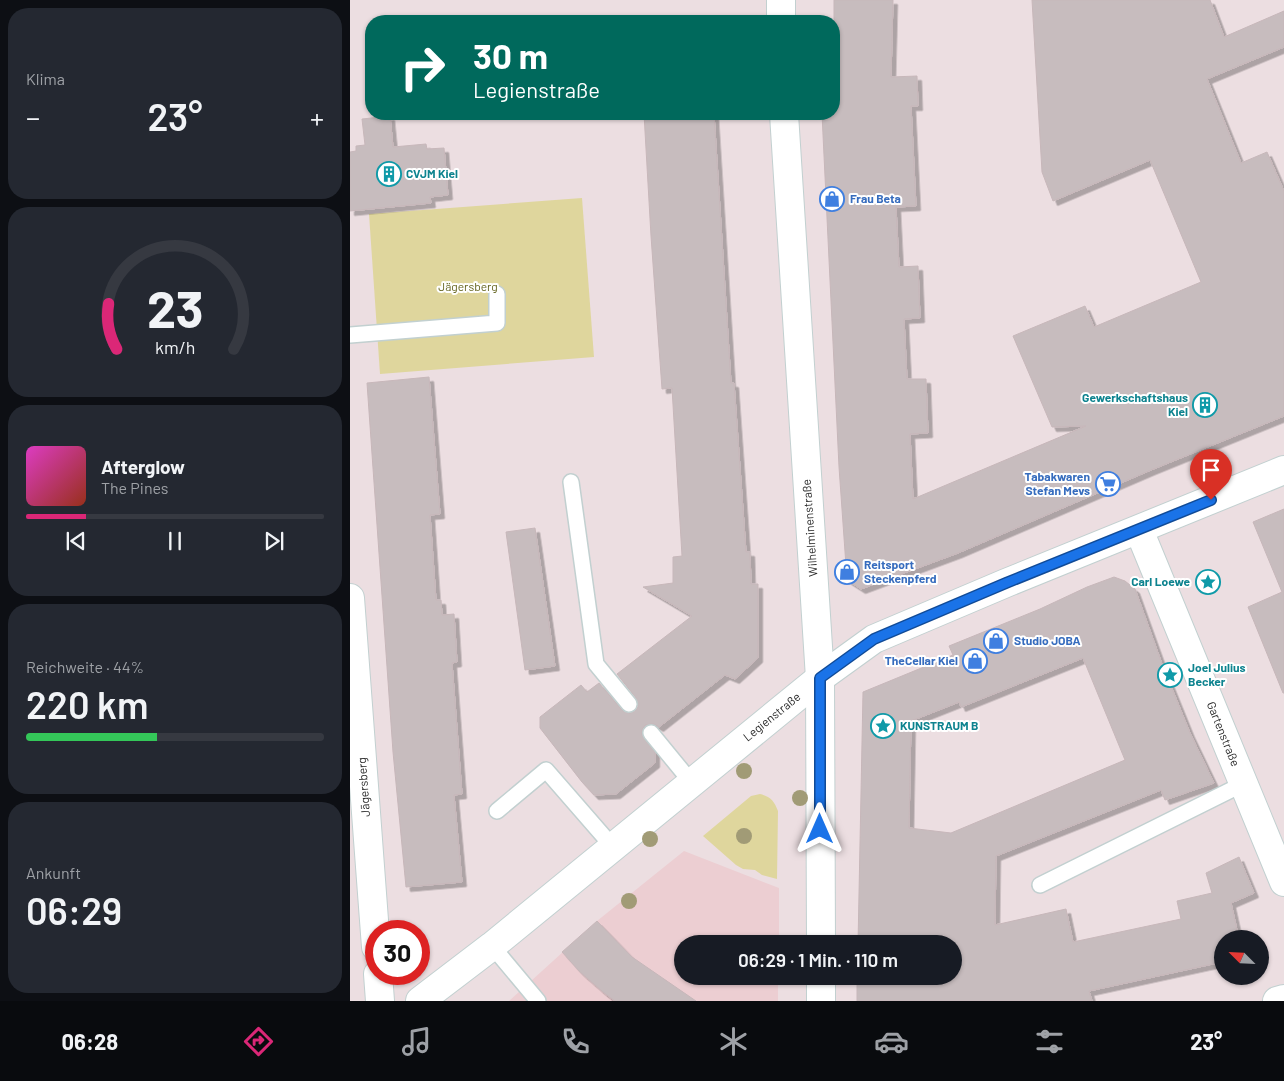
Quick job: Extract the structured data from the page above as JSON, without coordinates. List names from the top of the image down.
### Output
{
  "streets": {
    "street": [
      "Wilhelminenstraße",
      "Legienstraße",
      "Gartenstraße",
      "Jägersberg"
    ]
  },
  "crossings": [
    ["Wilhelminenstraße", "Legienstraße"],
    ["Legienstraße", "Gartenstraße"]
  ],
  "parks": ["Jägersberg"],
  "places": {
    "building": ["CVJM Kiel", "Gewerkschaftshaus Kiel"],
    "shop": [
      "Frau Beta",
      "Reitsport Steckenpferd",
      "Studio JOBA",
      "TheCellar Kiel"
    ],
    "supermarket": ["Tabakwaren Stefan Mevs"],
    "place": ["Carl Loewe", "Joel Julius Becker", "KUNSTRAUM B"]
  },
  "north": "top left",
  "page": {
    "tile": [
      "Klima",
      ["Reichweite · 44%", "220 km"],
      ["Ankunft", "06:29"]
    ],
    "turn": ["30 m", "Legienstraße"],
    "heat": ["−", "23°", "+"],
    "song": ["Afterglow", "The Pines"],
    "limit": "30",
    "trip": "06:29 · 1 Min. · 110 m",
    "tabs": ["06:28", "23°"],
    "gauge": ["23", "km/h"]
  }
}
